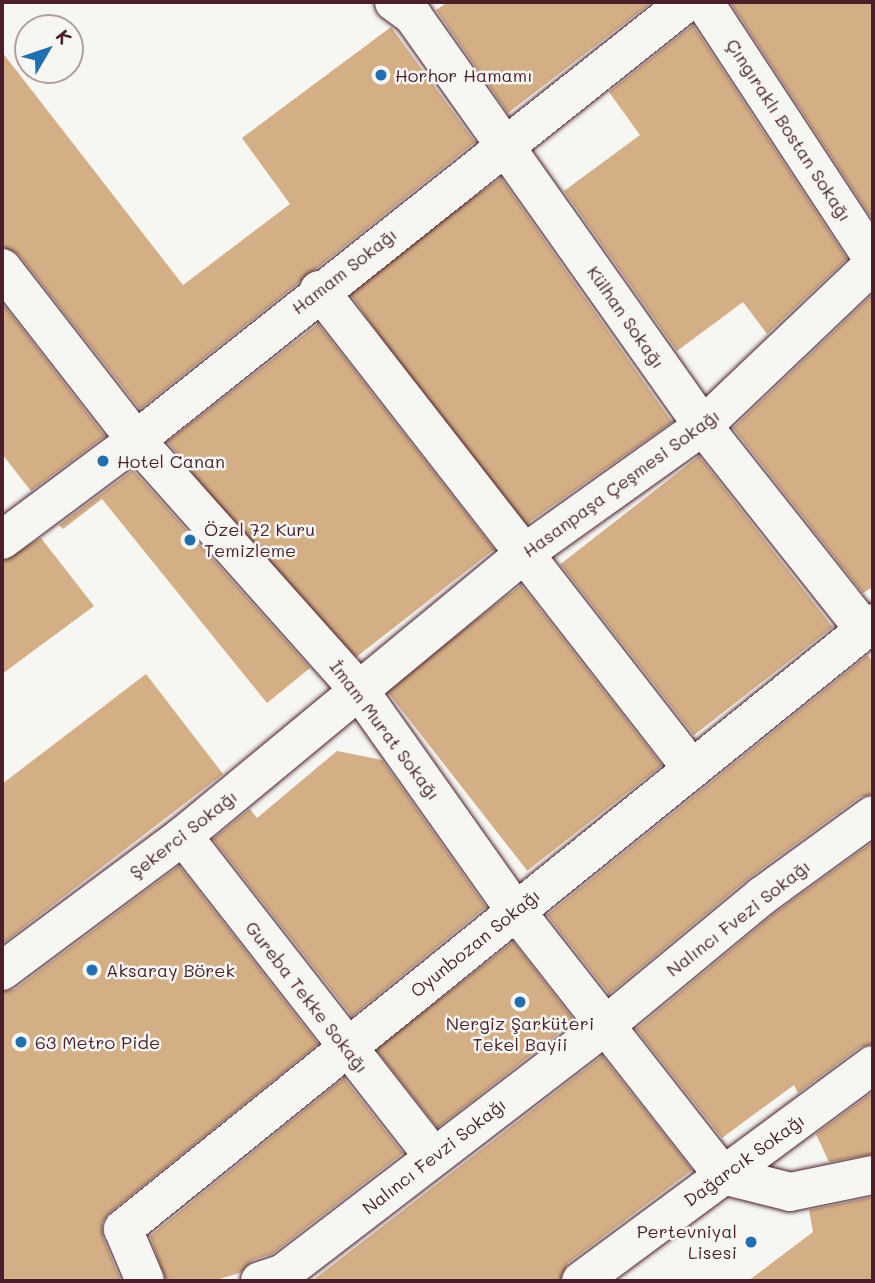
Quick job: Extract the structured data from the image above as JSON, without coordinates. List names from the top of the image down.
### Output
{
  "streets": {
    "street": [
      "Çıngıraklı Bostan Sokağı",
      "Hamam Sokağı",
      "Külhan Sokağı",
      "Hasanpaşa Çeşmesi Sokağı",
      "İmam Murat Sokağı",
      "Şekerci Sokağı",
      "Nalıncı Fvezi Sokağı",
      "Oyunbozan Sokağı",
      "Gureba Tekke Sokağı",
      "Nalıncı Fevzi Sokağı",
      "Dağarcık Sokağı"
    ]
  },
  "crossings": [
    ["Çıngıraklı Bostan Sokağı", "Hasanpaşa Çeşmesi Sokağı"],
    ["Hamam Sokağı", "Külhan Sokağı"],
    ["Hamam Sokağı", "İmam Murat Sokağı"],
    ["Külhan Sokağı", "Hasanpaşa Çeşmesi Sokağı"],
    ["Külhan Sokağı", "Oyunbozan Sokağı"],
    ["Hasanpaşa Çeşmesi Sokağı", "İmam Murat Sokağı"],
    ["Hasanpaşa Çeşmesi Sokağı", "Şekerci Sokağı"],
    ["İmam Murat Sokağı", "Şekerci Sokağı"],
    ["İmam Murat Sokağı", "Nalıncı Fvezi Sokağı"],
    ["İmam Murat Sokağı", "Oyunbozan Sokağı"],
    ["İmam Murat Sokağı", "Nalıncı Fevzi Sokağı"],
    ["İmam Murat Sokağı", "Dağarcık Sokağı"],
    ["Şekerci Sokağı", "Gureba Tekke Sokağı"],
    ["Nalıncı Fvezi Sokağı", "Nalıncı Fevzi Sokağı"],
    ["Oyunbozan Sokağı", "Gureba Tekke Sokağı"],
    ["Gureba Tekke Sokağı", "Nalıncı Fevzi Sokağı"]
  ],
  "places": [
    "Horhor Hamamı",
    "Hotel Canan",
    "Özel 72 Kuru Temizleme",
    "Aksaray Börek",
    "Nergiz Şarküteri Tekel Bayii",
    "63 Metro Pide",
    "Pertevniyal Lisesi"
  ],
  "north": "top right"
}
